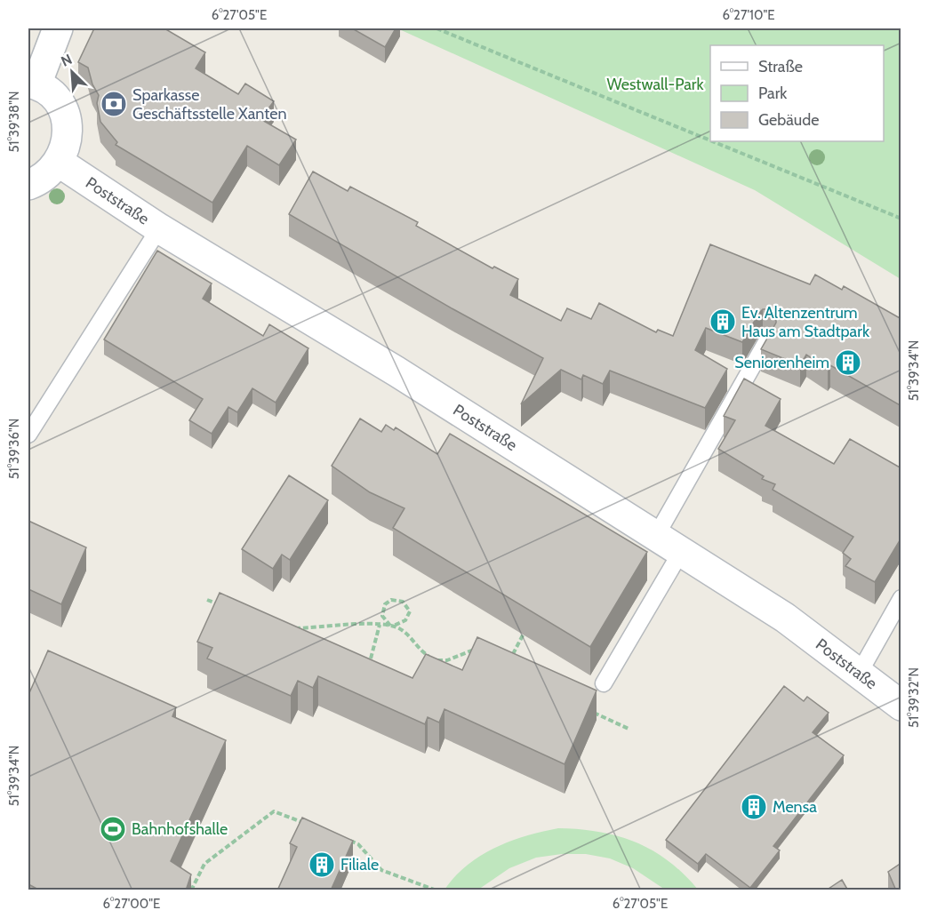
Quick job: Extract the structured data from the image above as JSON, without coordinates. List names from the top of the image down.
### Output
{
  "streets": {
    "street": ["Poststraße"]
  },
  "parks": ["Westwall-Park"],
  "places": {
    "bank": ["Sparkasse Geschäftsstelle Xanten"],
    "building": [
      "Ev. Altenzentrum Haus am Stadtpark",
      "Seniorenheim",
      "Mensa",
      "Filiale"
    ],
    "sports": ["Bahnhofshalle"]
  },
  "legend": ["Straße", "Park", "Gebäude"],
  "north": "top left",
  "coordinates": [
    "6°27'05\"E",
    "6°27'10\"E",
    "51°39'38\"N",
    "51°39'34\"N",
    "51°39'36\"N",
    "51°39'32\"N",
    "6°27'00\"E"
  ]
}
